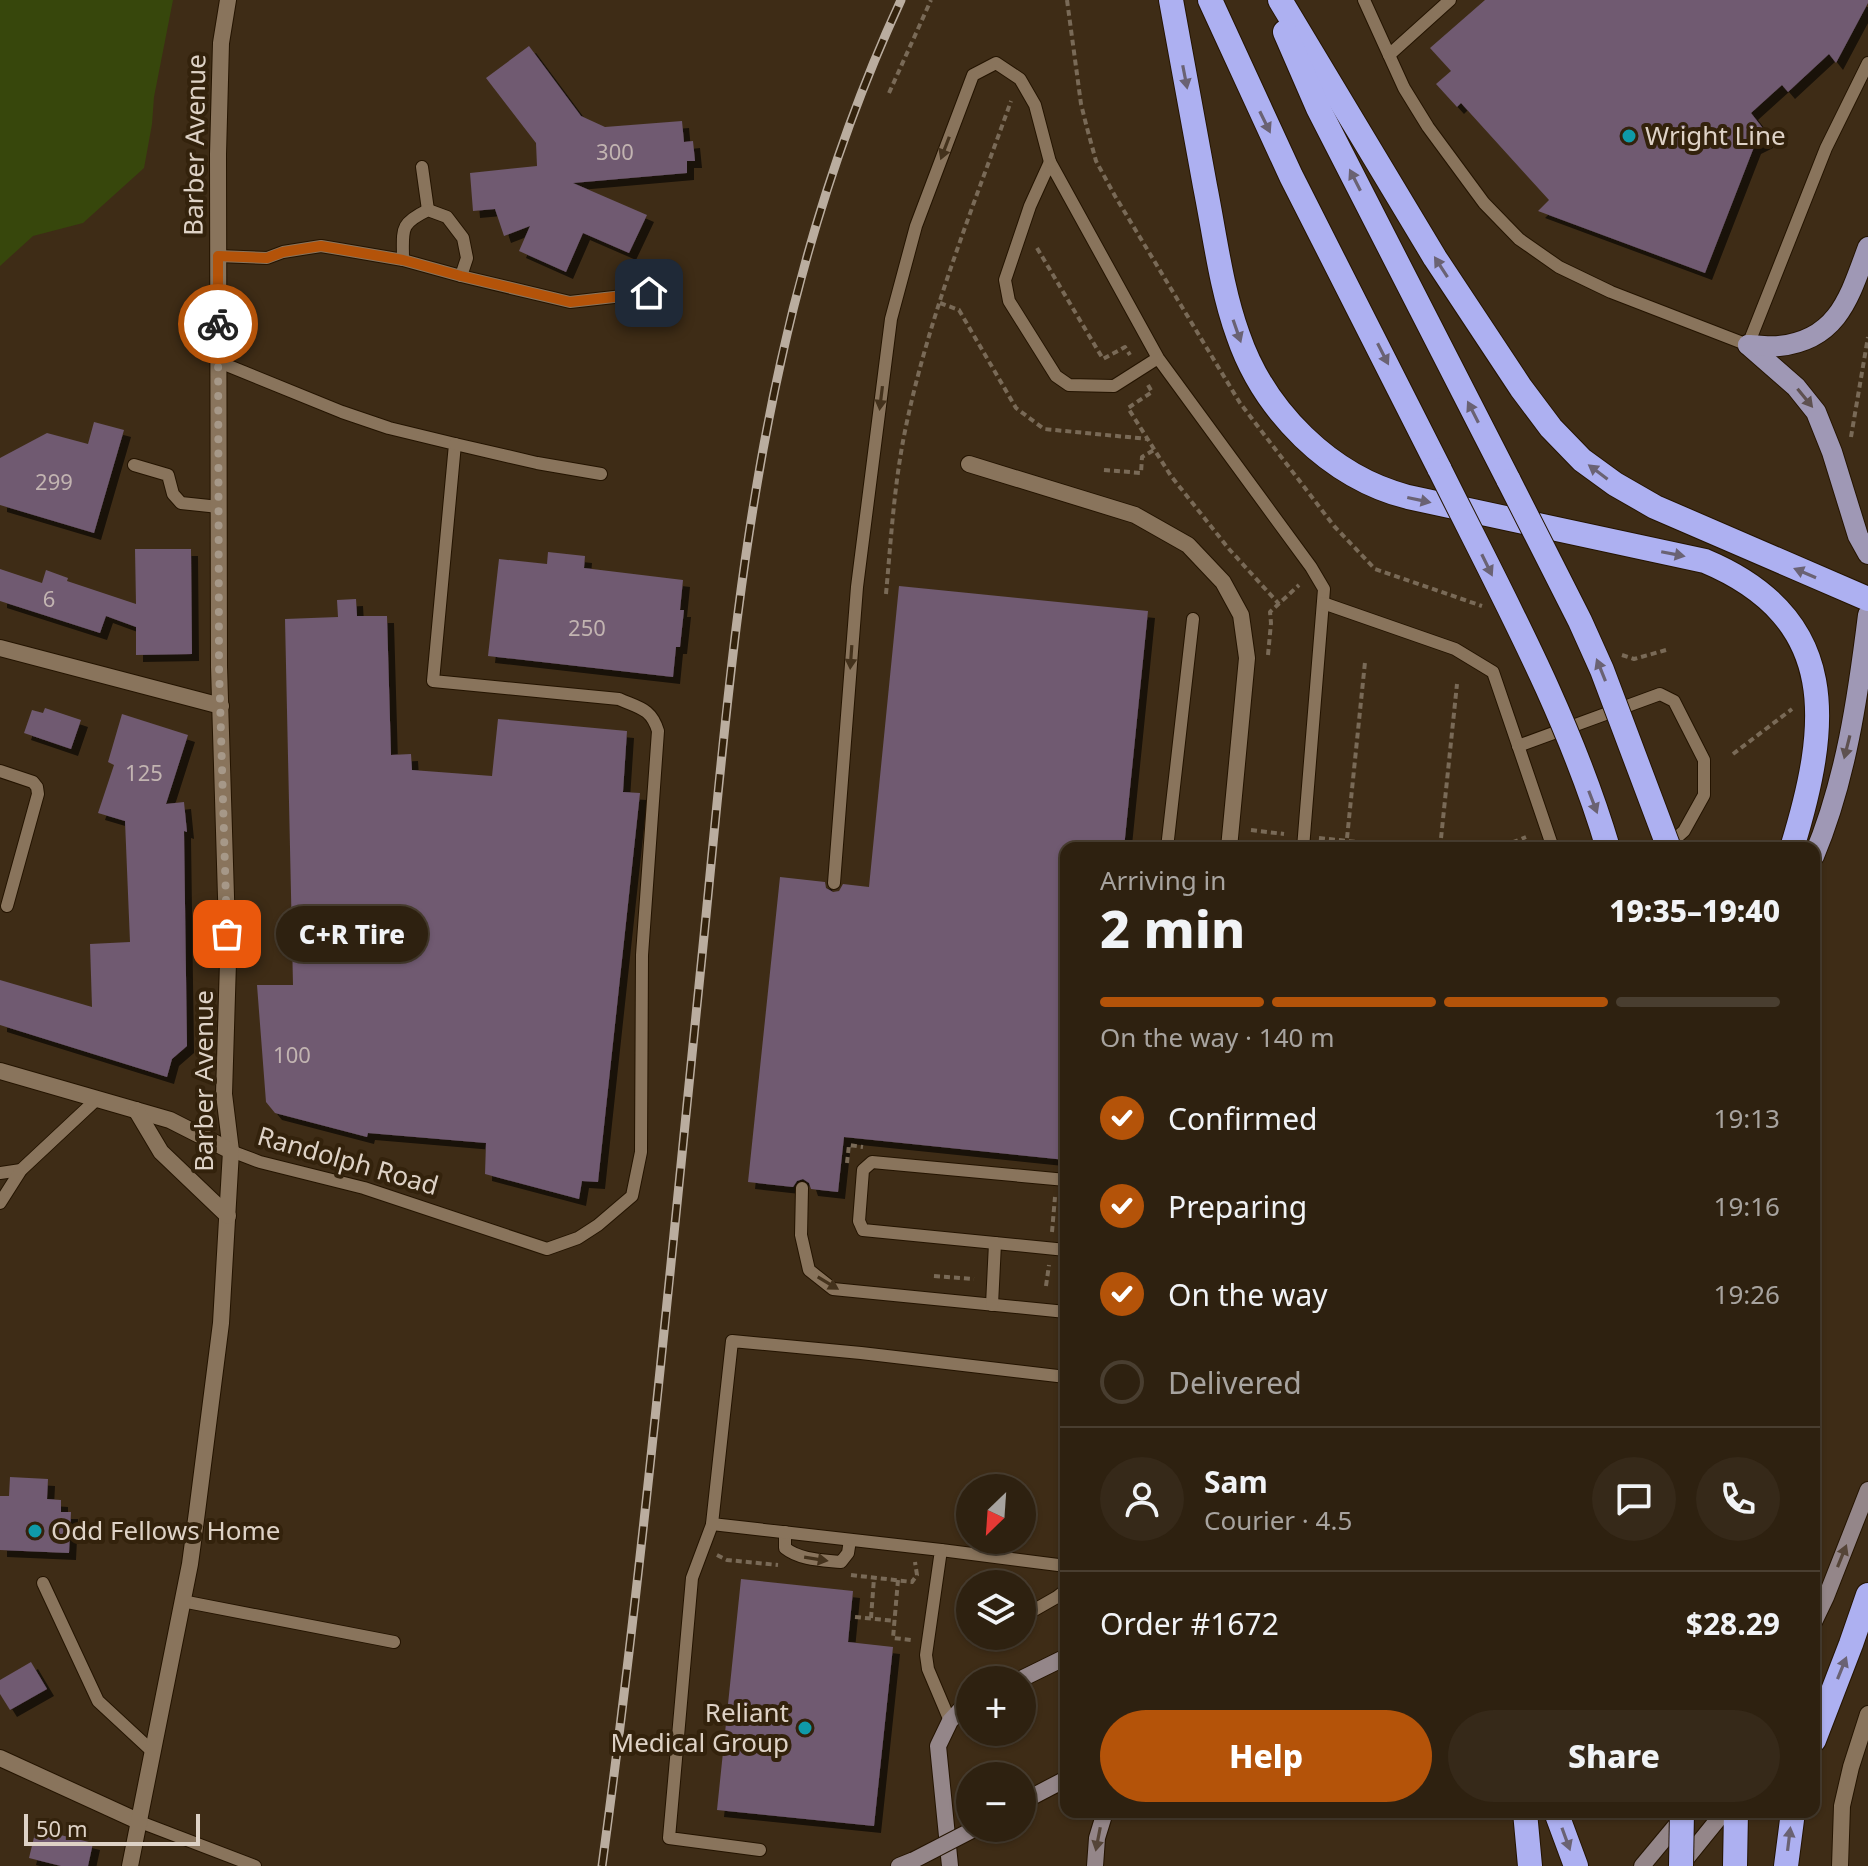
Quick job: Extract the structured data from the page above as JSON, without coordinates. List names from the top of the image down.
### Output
{
  "streets": {
    "street": ["Barber Avenue", "Randolph Road"]
  },
  "crossings": [
    ["Barber Avenue", "Randolph Road"]
  ],
  "places": [
    "Wright Line",
    "C+R Tire",
    "Odd Fellows Home",
    "Reliant Medical Group"
  ],
  "house_numbers": [
    "300",
    "299",
    "6",
    "250",
    "125",
    "100"
  ],
  "scale_bar": "50 m",
  "north": "bottom left",
  "page": {
    "heading": ["2 min", "Arriving in", "19:35–19:40"],
    "panel": [
      "Sam",
      "Courier · 4.5",
      "Order #1672",
      "$28.29"
    ],
    "bubble": "C+R Tire",
    "bar": "On the way · 140 m",
    "list": [
      ["Confirmed", "19:13"],
      ["Preparing", "19:16"],
      ["On the way", "19:26"],
      "Delivered"
    ],
    "map_buttons": ["+", "−"],
    "buttons": ["Help", "Share"],
    "scale": "50 m"
  }
}
